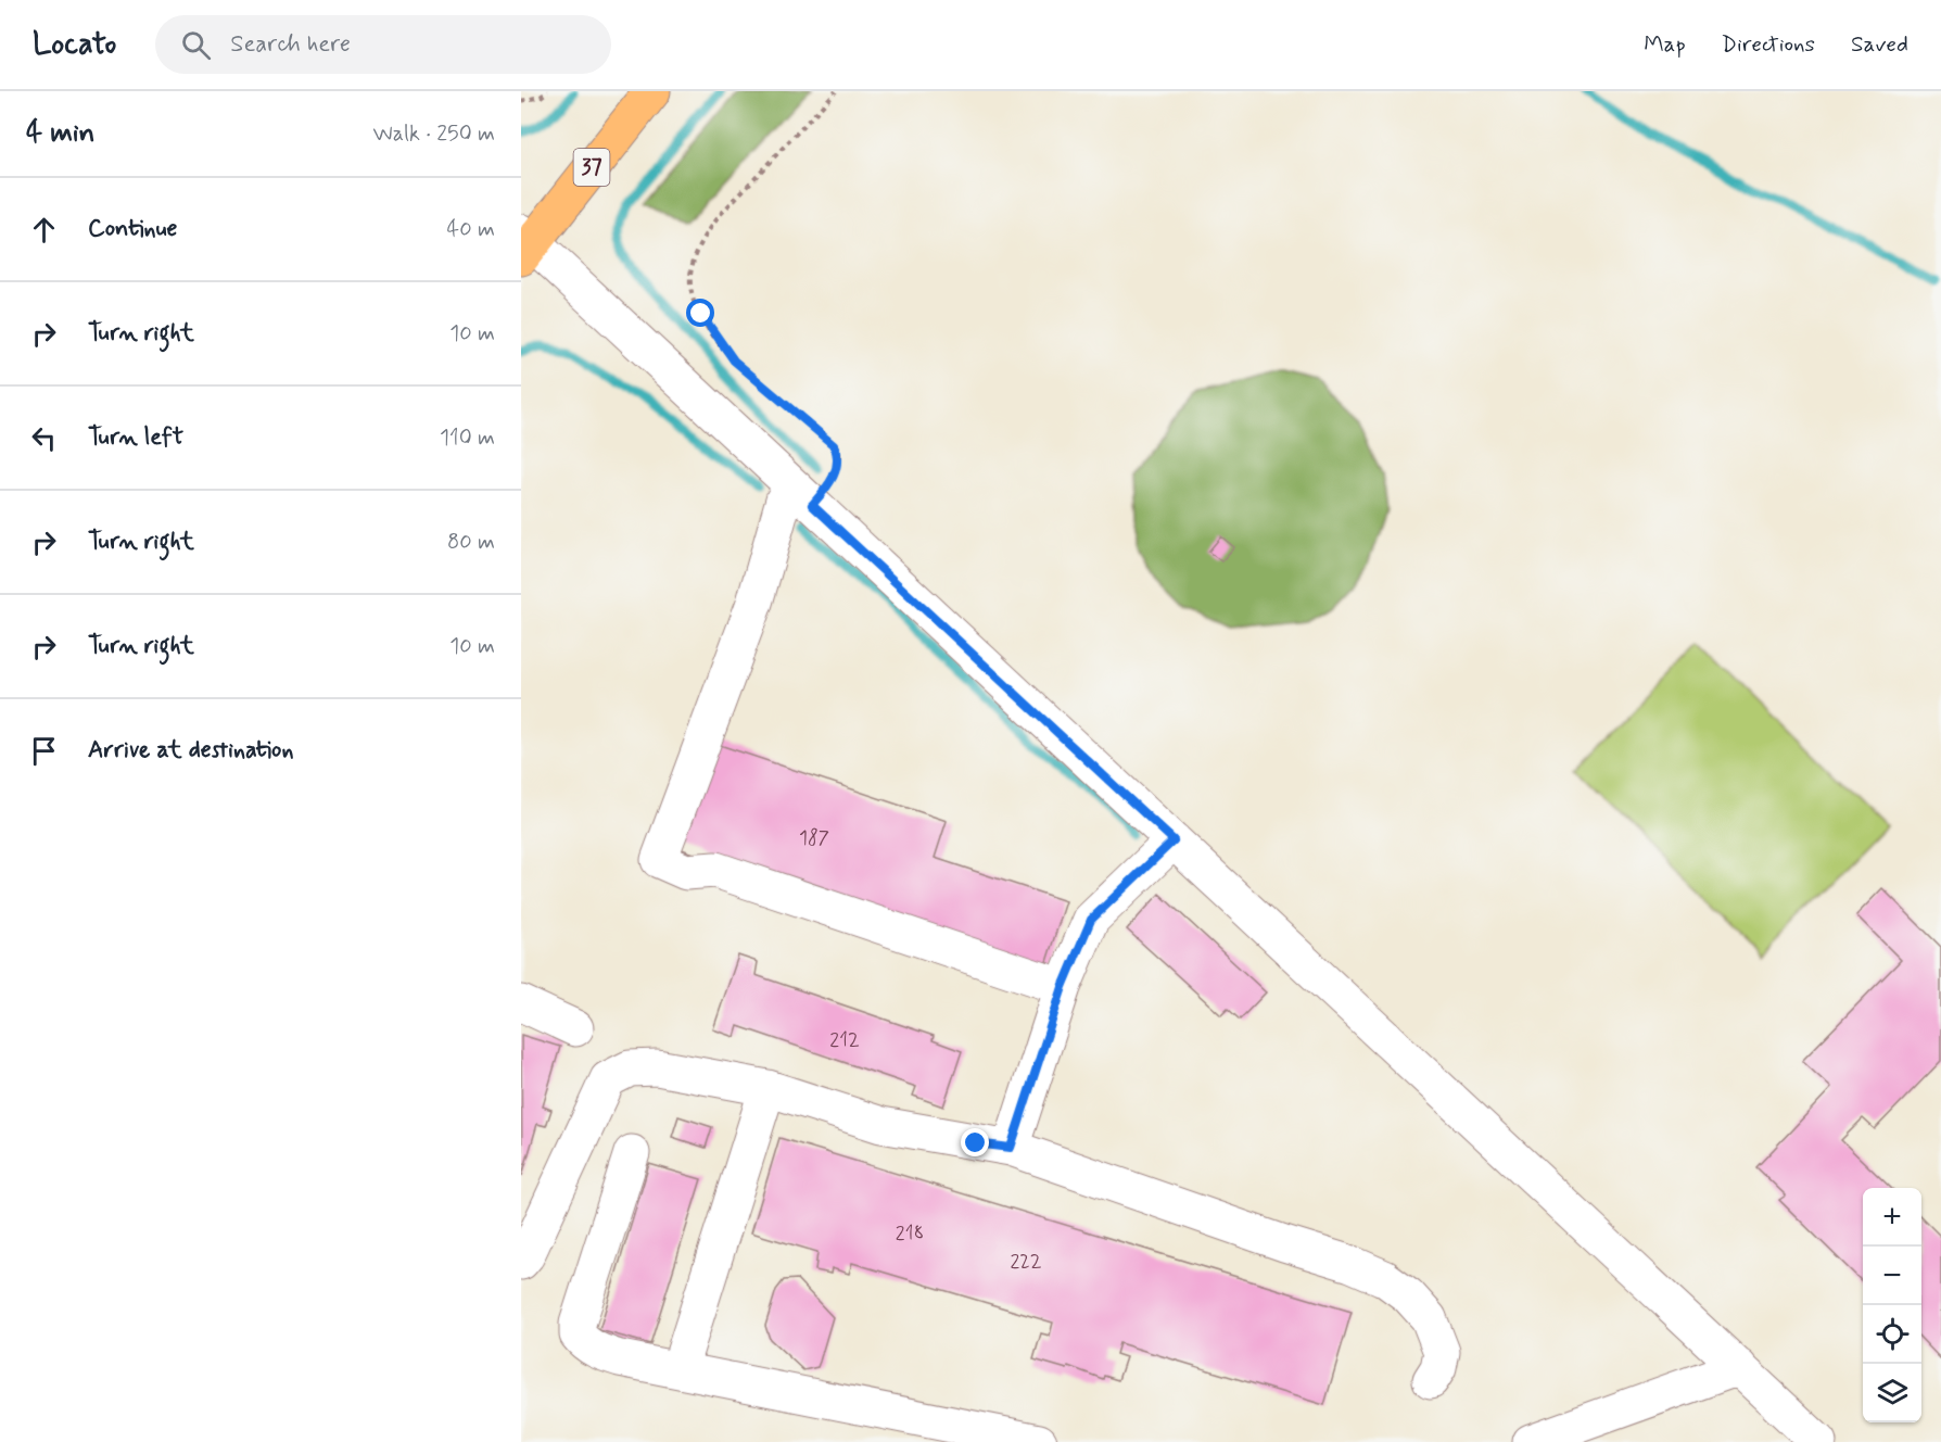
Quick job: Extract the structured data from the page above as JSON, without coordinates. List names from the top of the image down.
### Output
{
  "streets": {
    "main road": ["37"]
  },
  "house_numbers": [
    "187",
    "212",
    "218",
    "222"
  ],
  "page": {
    "header": "Locato",
    "search": "Search here",
    "nav": ["Map", "Directions", "Saved"],
    "heading": ["4 min", "Walk · 250 m"],
    "list": [
      ["Continue", "40 m"],
      ["Turn right", "10 m"],
      ["Turn left", "110 m"],
      ["Turn right", "80 m"],
      ["Turn right", "10 m"],
      "Arrive at destination"
    ],
    "map_buttons": ["+", "−"]
  }
}
